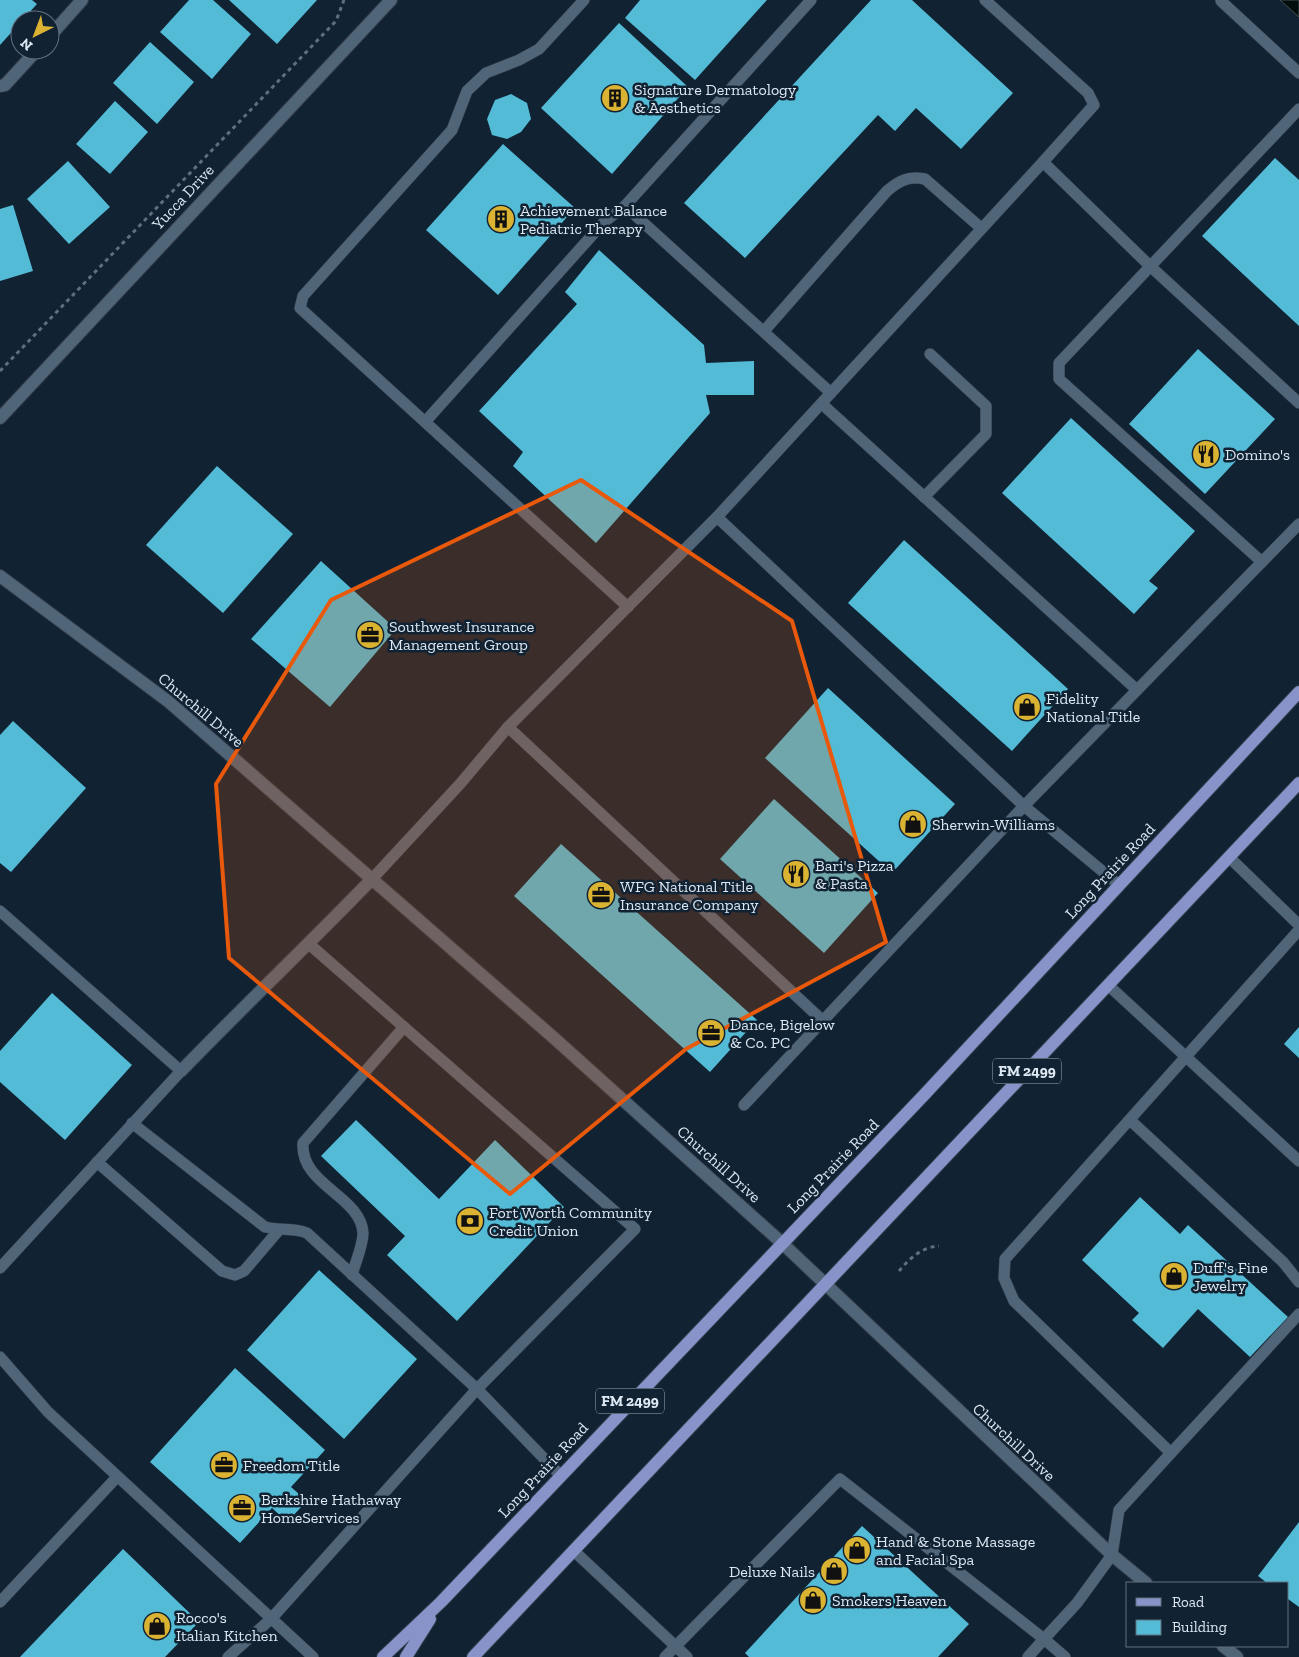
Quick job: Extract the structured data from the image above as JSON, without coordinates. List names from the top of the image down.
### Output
{
  "streets": {
    "main road": ["Long Prairie Road", "FM 2499"],
    "street": ["Yucca Drive", "Churchill Drive"]
  },
  "crossings": [
    ["Churchill Drive", "Long Prairie Road"],
    ["Churchill Drive", "FM 2499"]
  ],
  "places": {
    "building": ["Signature Dermatology & Aesthetics", "Achievement Balance Pediatric Therapy"],
    "restaurant": ["Domino's", "Bari's Pizza & Pasta"],
    "office": [
      "Southwest Insurance Management Group",
      "WFG National Title Insurance Company",
      "Dance, Bigelow & Co. PC",
      "Freedom Title",
      "Berkshire Hathaway HomeServices"
    ],
    "shop": [
      "Fidelity National Title",
      "Sherwin-Williams",
      "Duff's Fine Jewelry",
      "Hand & Stone Massage and Facial Spa",
      "Deluxe Nails",
      "Smokers Heaven",
      "Rocco's Italian Kitchen"
    ],
    "bank": ["Fort Worth Community Credit Union"]
  },
  "legend": ["Road", "Building"],
  "north": "bottom left"
}
